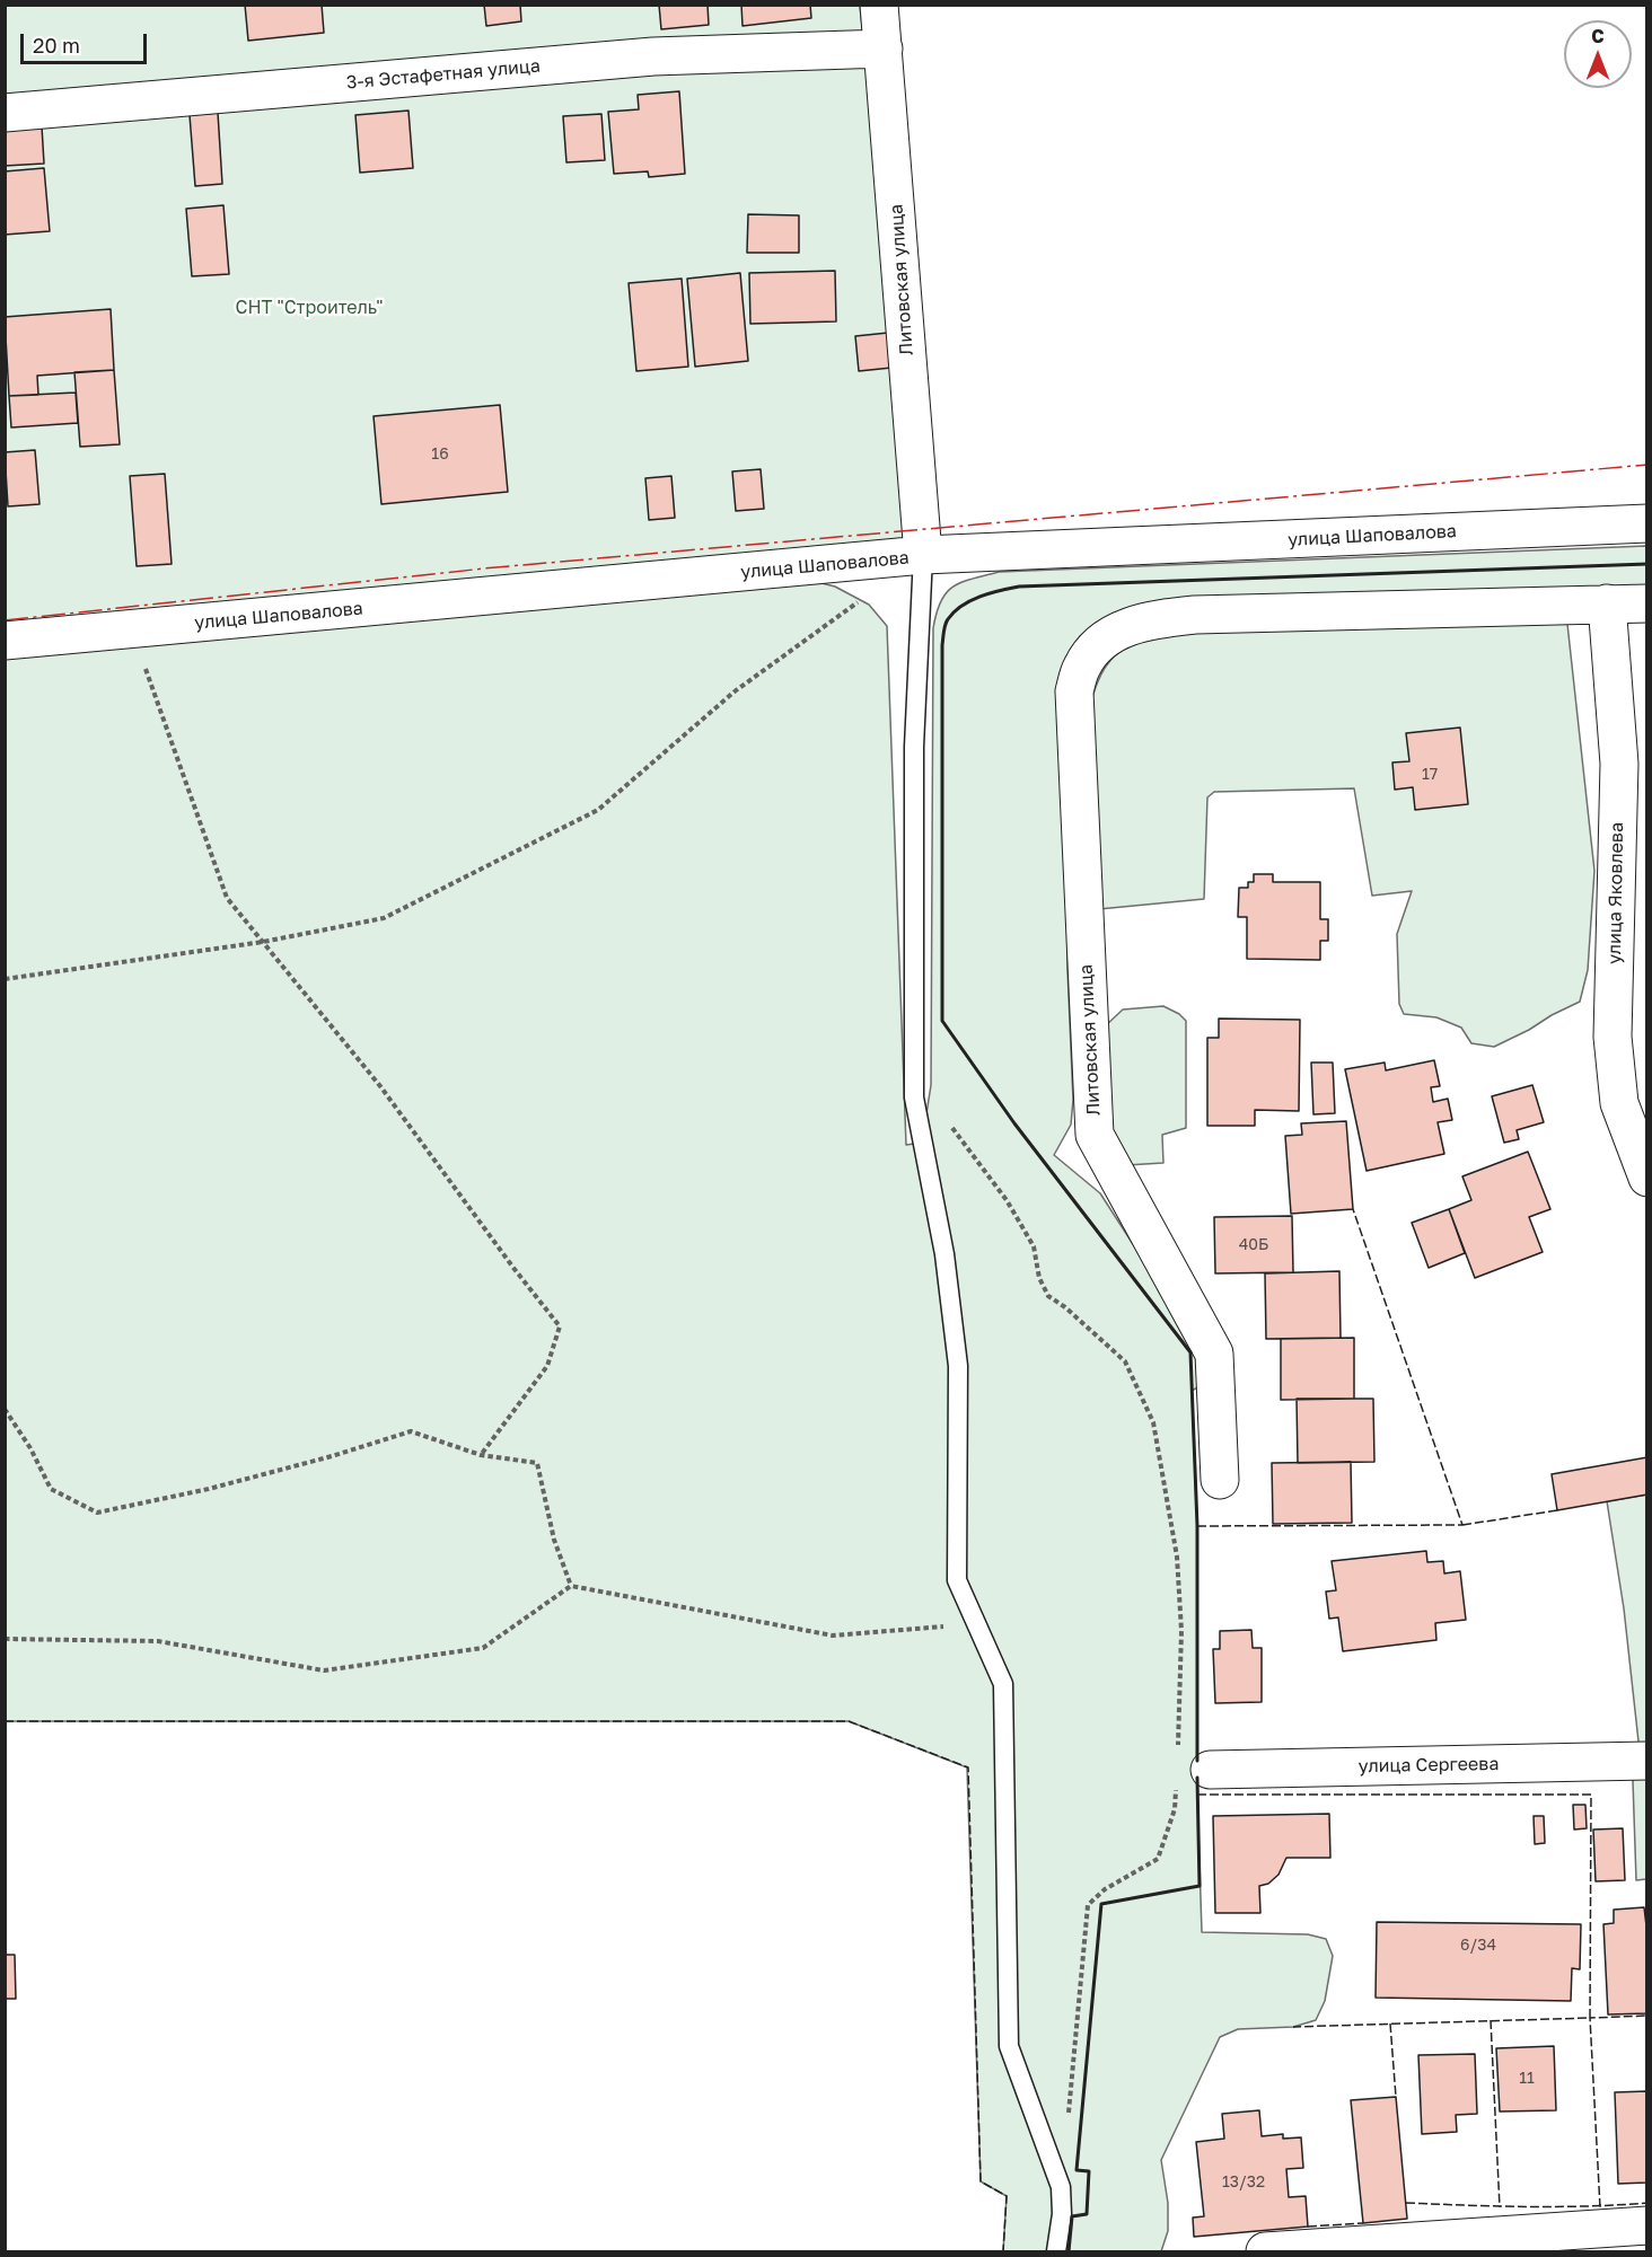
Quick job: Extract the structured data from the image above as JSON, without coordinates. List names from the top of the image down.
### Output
{
  "streets": {
    "street": [
      "3-я Эстафетная улица",
      "Литовская улица",
      "улица Шаповалова",
      "улица Яковлева",
      "улица Сергеева"
    ]
  },
  "crossings": [
    ["3-я Эстафетная улица", "Литовская улица"],
    ["Литовская улица", "улица Шаповалова"],
    ["Литовская улица", "улица Яковлева"]
  ],
  "parks": ["СНТ \"Строитель\""],
  "house_numbers": [
    "16",
    "17",
    "40Б",
    "6/34",
    "11",
    "13/32"
  ],
  "scale_bar": "20 m",
  "north": "top"
}
